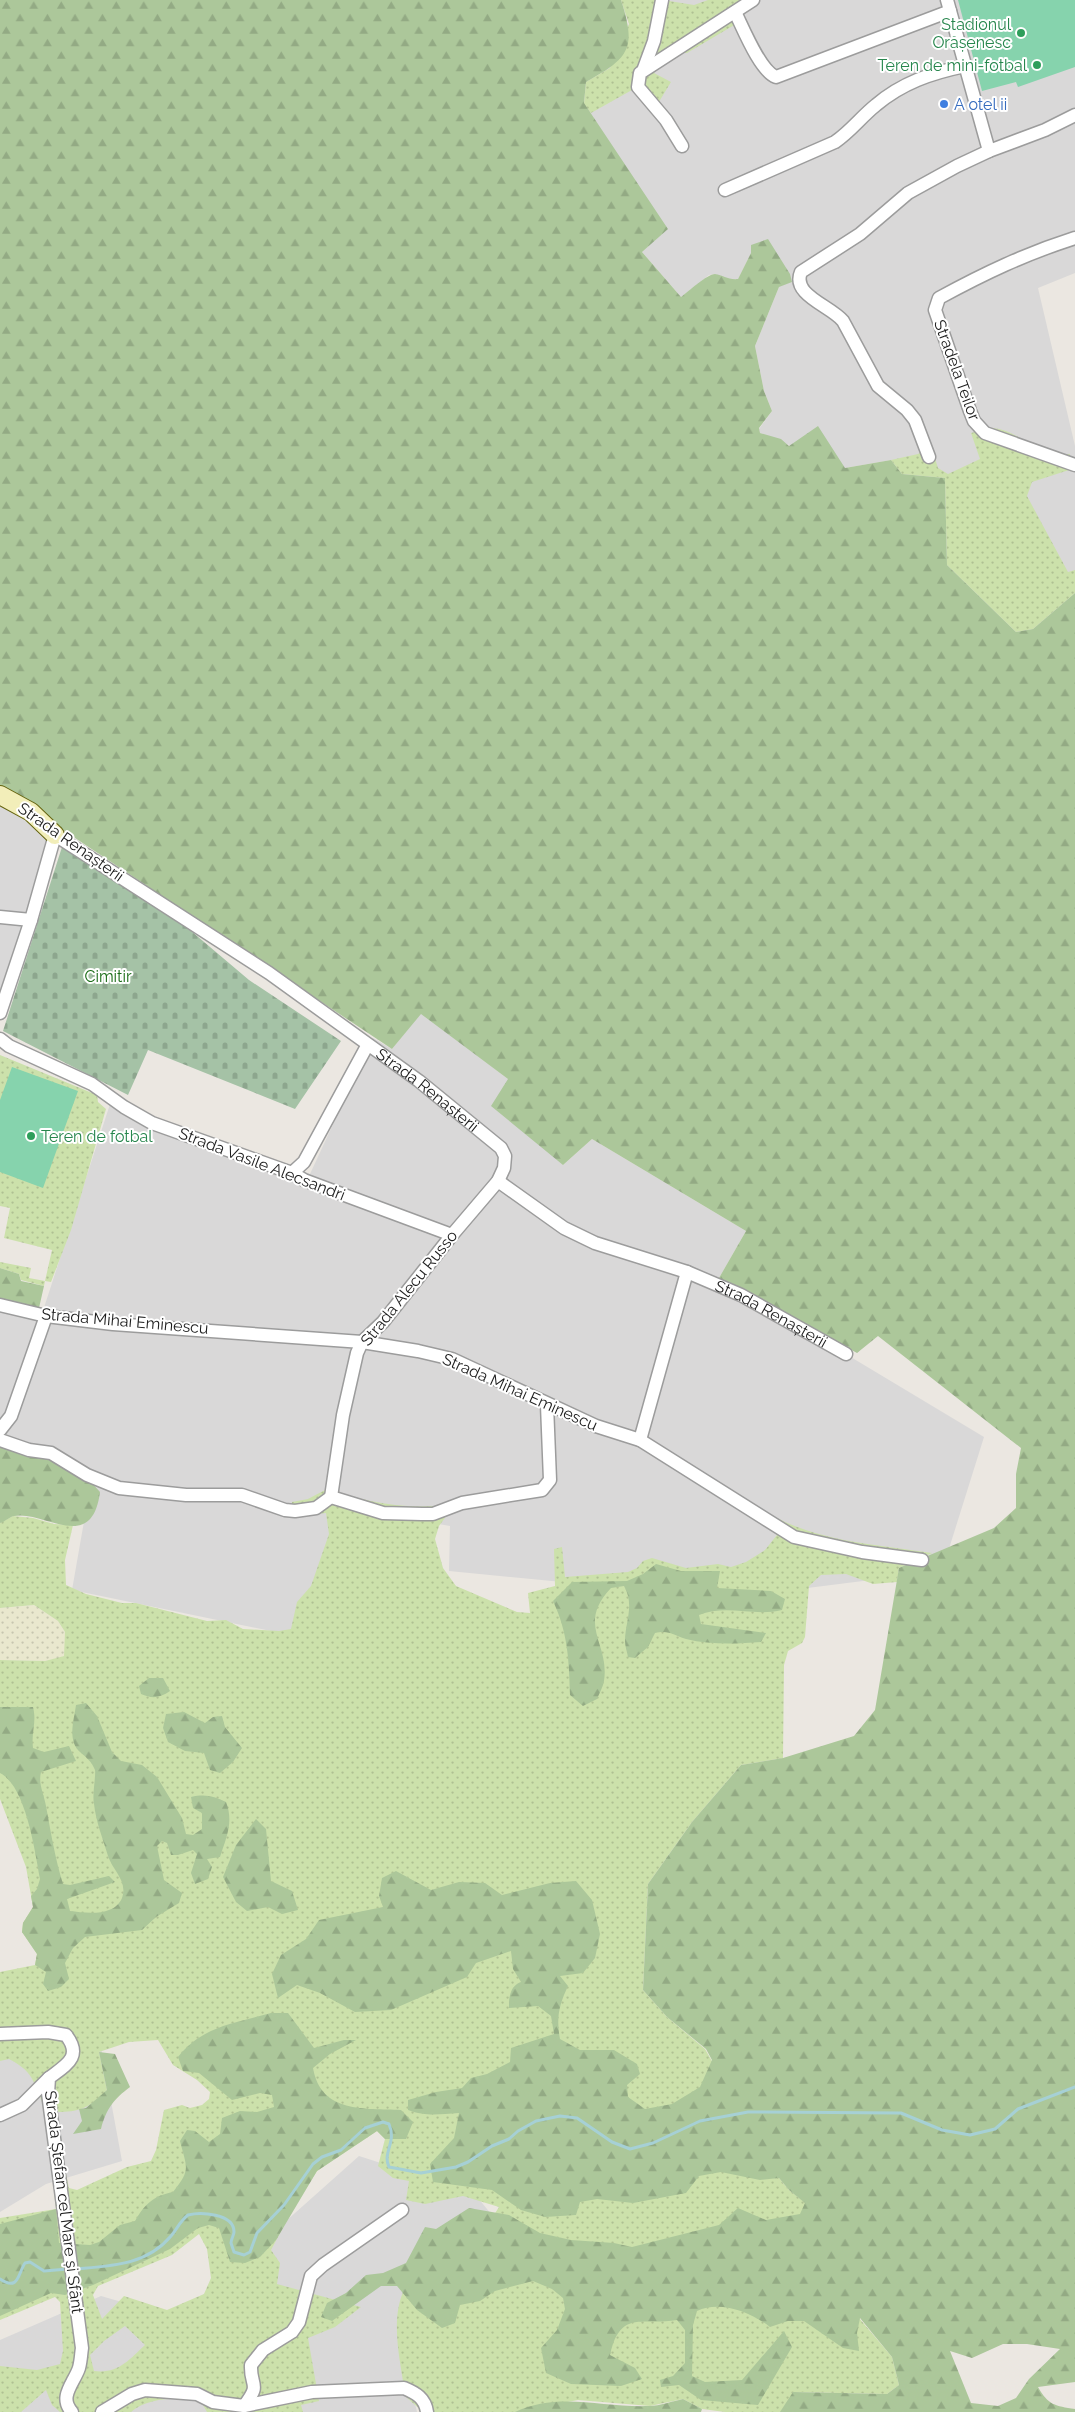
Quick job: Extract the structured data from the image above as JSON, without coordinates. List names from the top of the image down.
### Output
{
  "streets": {
    "street": [
      "Stradela Teilor",
      "Strada Renașterii",
      "Strada Vasile Alecsandri",
      "Strada Alecu Russo",
      "Strada Mihai Eminescu",
      "Strada Ștefan cel Mare și Sfânt"
    ]
  },
  "crossings": [
    ["Strada Renașterii", "Strada Alecu Russo"],
    ["Strada Vasile Alecsandri", "Strada Alecu Russo"],
    ["Strada Alecu Russo", "Strada Mihai Eminescu"]
  ],
  "parks": ["Cimitir"],
  "places": [
    "Stadionul Orășenesc",
    "Teren de mini-fotbal",
    "A otel ii",
    "Teren de fotbal"
  ]
}
